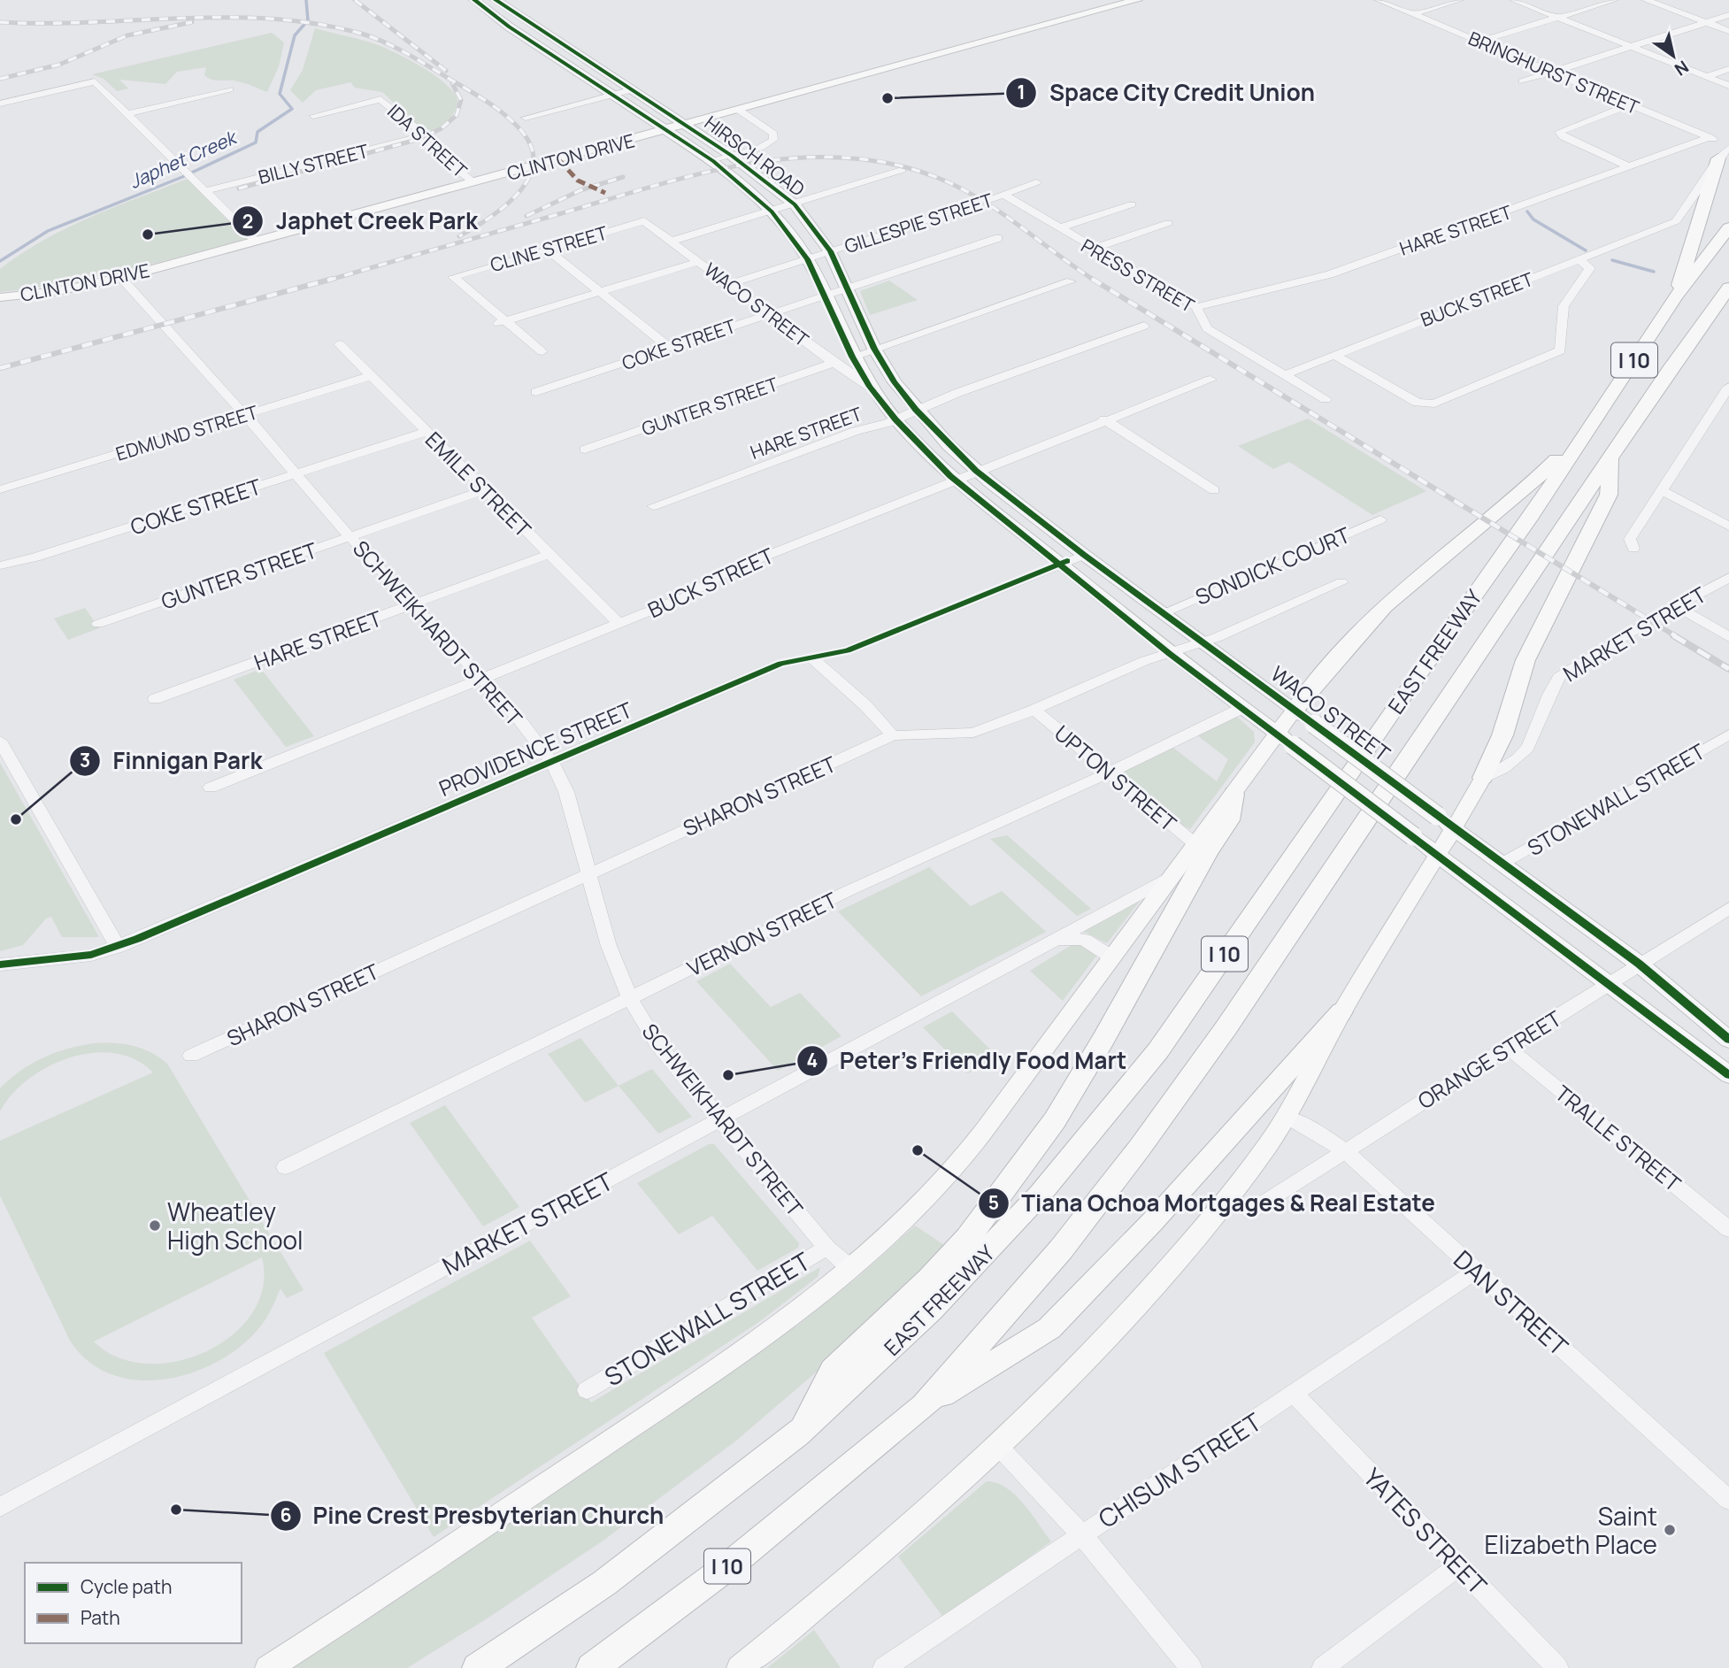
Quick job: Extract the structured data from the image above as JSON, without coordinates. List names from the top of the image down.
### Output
{
  "streets": {
    "highway": ["I 10", "EAST FREEWAY"],
    "main road": ["HIRSCH ROAD", "CLINTON DRIVE", "WACO STREET"],
    "street": [
      "BRINGHURST STREET",
      "IDA STREET",
      "BILLY STREET",
      "GILLESPIE STREET",
      "HARE STREET",
      "CLINE STREET",
      "PRESS STREET",
      "BUCK STREET",
      "COKE STREET",
      "GUNTER STREET",
      "EDMUND STREET",
      "EMILE STREET",
      "SONDICK COURT",
      "SCHWEIKHARDT STREET",
      "MARKET STREET",
      "PROVIDENCE STREET",
      "UPTON STREET",
      "SHARON STREET",
      "STONEWALL STREET",
      "VERNON STREET",
      "ORANGE STREET",
      "TRALLE STREET",
      "DAN STREET",
      "CHISUM STREET",
      "YATES STREET"
    ]
  },
  "crossings": [
    ["BRINGHURST STREET", "HARE STREET"],
    ["BRINGHURST STREET", "BUCK STREET"],
    ["IDA STREET", "CLINTON DRIVE"],
    ["IDA STREET", "BILLY STREET"],
    ["HIRSCH ROAD", "CLINTON DRIVE"],
    ["HIRSCH ROAD", "GILLESPIE STREET"],
    ["HIRSCH ROAD", "HARE STREET"],
    ["HIRSCH ROAD", "WACO STREET"],
    ["HIRSCH ROAD", "COKE STREET"],
    ["CLINTON DRIVE", "SCHWEIKHARDT STREET"],
    ["GILLESPIE STREET", "PRESS STREET"],
    ["GILLESPIE STREET", "WACO STREET"],
    ["HARE STREET", "PRESS STREET"],
    ["HARE STREET", "WACO STREET"],
    ["HARE STREET", "EMILE STREET"],
    ["HARE STREET", "SCHWEIKHARDT STREET"],
    ["CLINE STREET", "WACO STREET"],
    ["PRESS STREET", "BUCK STREET"],
    ["BUCK STREET", "WACO STREET"],
    ["BUCK STREET", "EMILE STREET"],
    ["BUCK STREET", "SCHWEIKHARDT STREET"],
    ["WACO STREET", "COKE STREET"],
    ["WACO STREET", "GUNTER STREET"],
    ["WACO STREET", "SONDICK COURT"],
    ["WACO STREET", "PROVIDENCE STREET"],
    ["WACO STREET", "SHARON STREET"],
    ["WACO STREET", "STONEWALL STREET"],
    ["WACO STREET", "ORANGE STREET"],
    ["COKE STREET", "EMILE STREET"],
    ["COKE STREET", "SCHWEIKHARDT STREET"],
    ["GUNTER STREET", "EMILE STREET"],
    ["GUNTER STREET", "SCHWEIKHARDT STREET"],
    ["EDMUND STREET", "EMILE STREET"],
    ["EDMUND STREET", "SCHWEIKHARDT STREET"],
    ["SCHWEIKHARDT STREET", "MARKET STREET"],
    ["SCHWEIKHARDT STREET", "PROVIDENCE STREET"],
    ["SCHWEIKHARDT STREET", "SHARON STREET"],
    ["SCHWEIKHARDT STREET", "STONEWALL STREET"],
    ["SCHWEIKHARDT STREET", "VERNON STREET"],
    ["UPTON STREET", "SHARON STREET"],
    ["UPTON STREET", "VERNON STREET"],
    ["ORANGE STREET", "TRALLE STREET"],
    ["ORANGE STREET", "DAN STREET"],
    ["DAN STREET", "CHISUM STREET"],
    ["CHISUM STREET", "YATES STREET"]
  ],
  "water": ["Japhet Creek"],
  "places": [
    "Space City Credit Union",
    "Japhet Creek Park",
    "Finnigan Park",
    "Peter's Friendly Food Mart",
    "Tiana Ochoa Mortgages & Real Estate",
    "Wheatley High School",
    "Pine Crest Presbyterian Church",
    "Saint Elizabeth Place"
  ],
  "legend": ["Cycle path", "Path"],
  "north": "bottom right"
}
